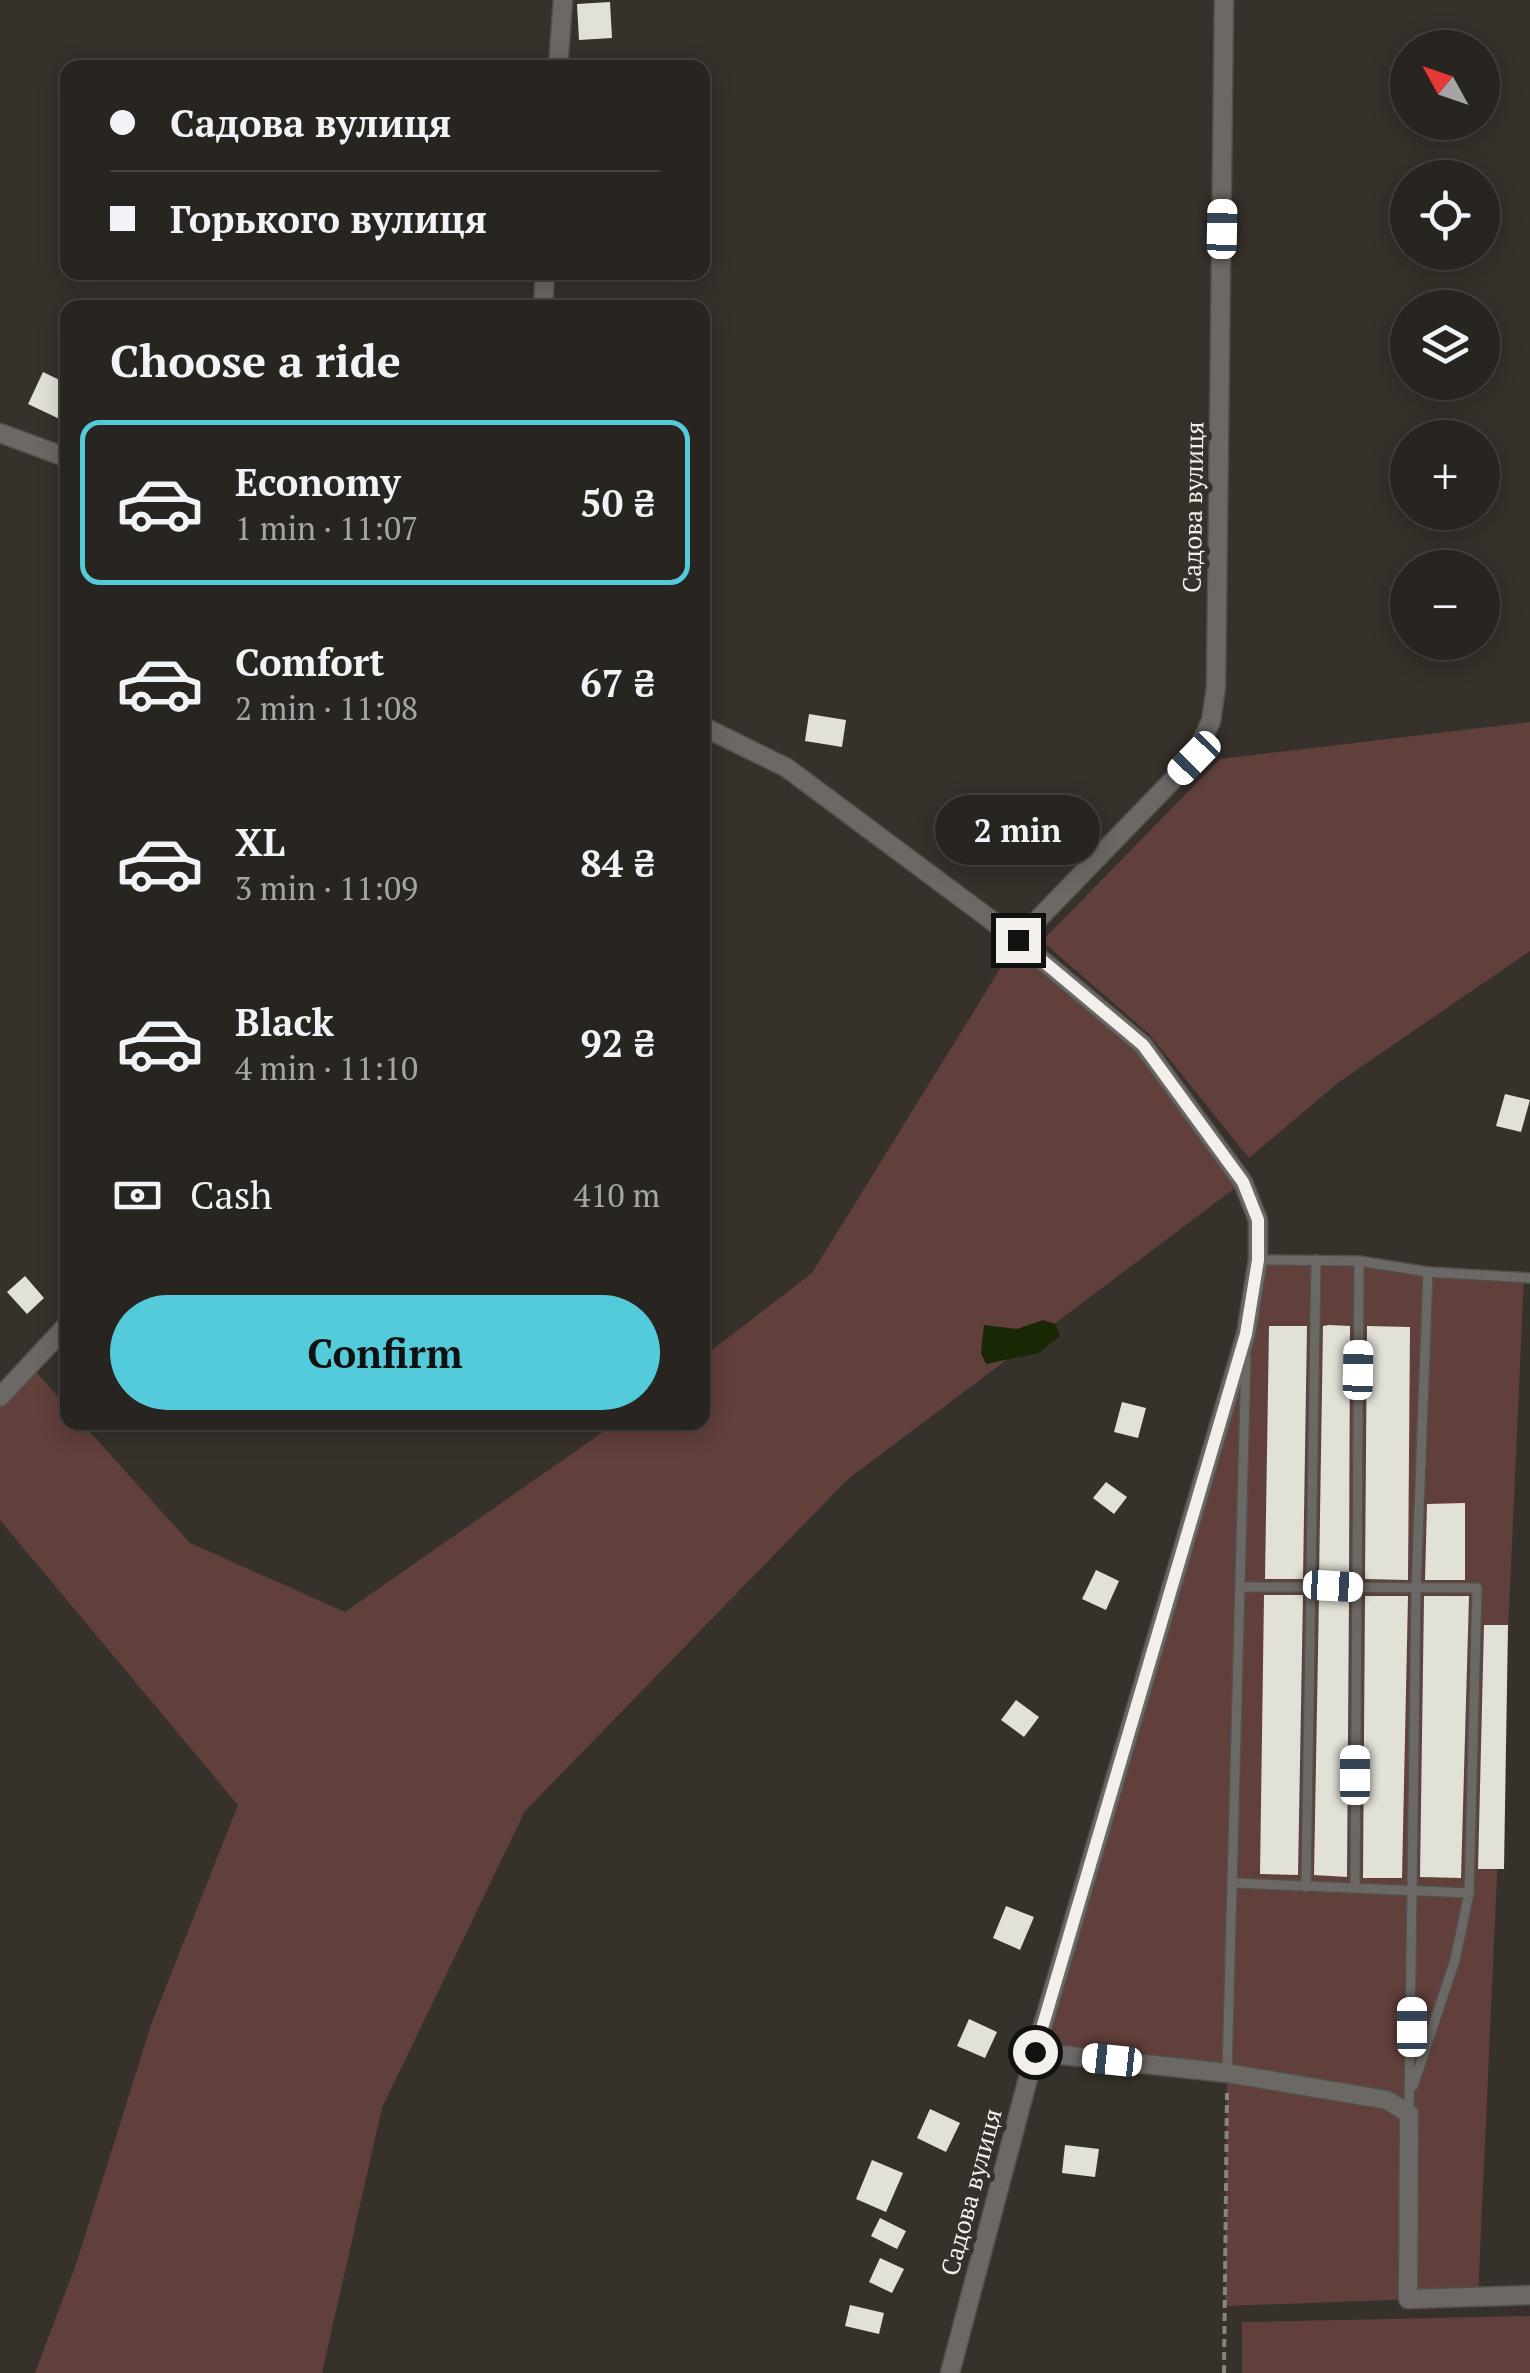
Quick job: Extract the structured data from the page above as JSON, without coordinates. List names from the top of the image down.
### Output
{
  "streets": {
    "street": ["Садова вулиця"]
  },
  "north": "top left",
  "page": {
    "map_buttons": ["+", "−"],
    "banner": ["Садова вулиця", "Горького вулиця"],
    "heading": "Choose a ride",
    "list": [
      {
        "name": "Economy",
        "note": "1 min · 11:07",
        "value": "50 ₴"
      },
      {
        "name": "Comfort",
        "note": "2 min · 11:08",
        "value": "67 ₴"
      },
      {
        "name": "XL",
        "note": "3 min · 11:09",
        "value": "84 ₴"
      },
      {
        "name": "Black",
        "note": "4 min · 11:10",
        "value": "92 ₴"
      }
    ],
    "bubble": "2 min",
    "pay": ["Cash", "410 m"],
    "buttons": "Confirm"
  }
}
